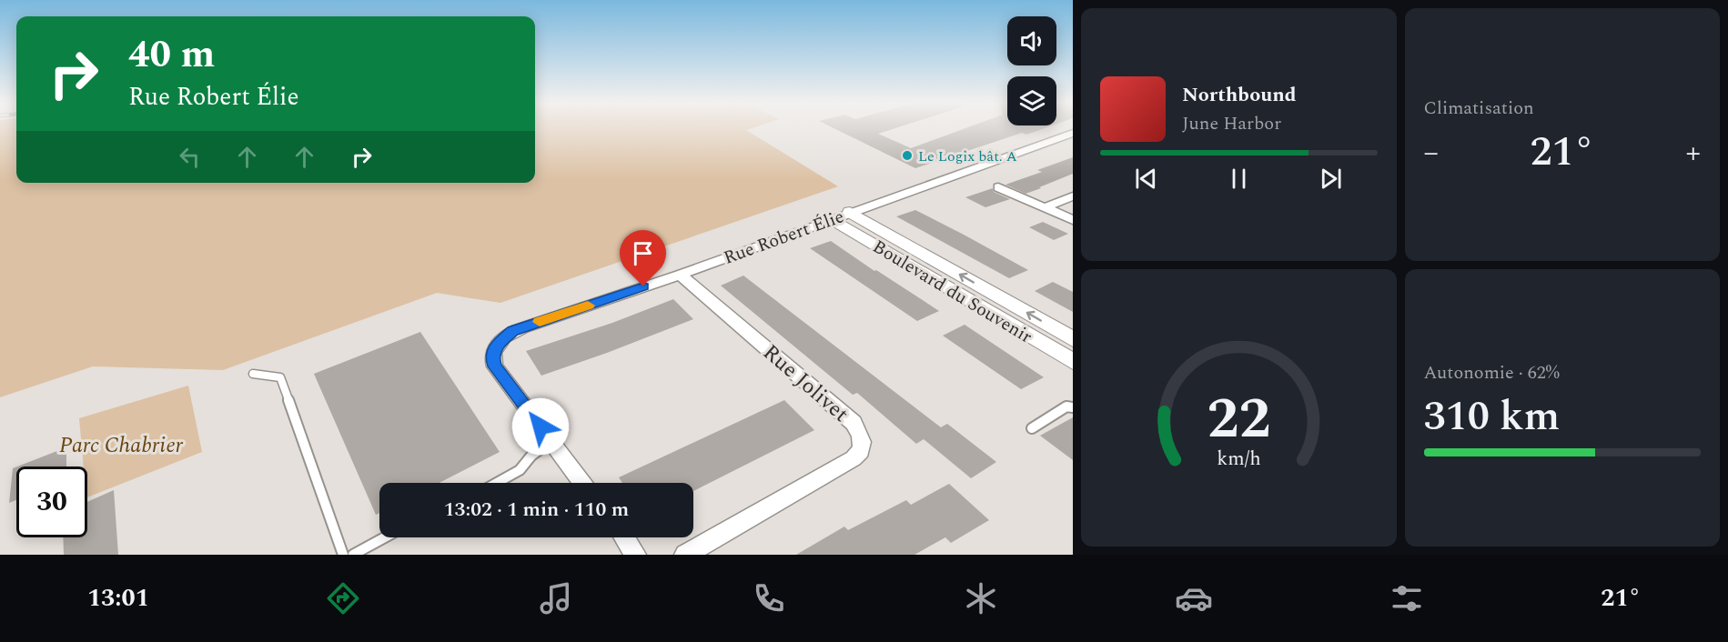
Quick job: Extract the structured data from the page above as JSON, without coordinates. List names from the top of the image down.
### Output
{
  "streets": {
    "street": ["Rue Robert Élie", "Boulevard du Souvenir", "Rue Jolivet"]
  },
  "crossings": [
    ["Rue Robert Élie", "Boulevard du Souvenir"],
    ["Rue Robert Élie", "Rue Jolivet"]
  ],
  "parks": ["Parc Chabrier"],
  "places": ["Le Logix bât. A"],
  "page": {
    "tile": [
      "Climatisation",
      ["Autonomie · 62%", "310 km"]
    ],
    "turn": ["40 m", "Rue Robert Élie"],
    "song": ["Northbound", "June Harbor"],
    "heat": ["−", "21°", "+"],
    "limit": "30",
    "trip": "13:02 · 1 min · 110 m",
    "tabs": ["13:01", "21°"],
    "gauge": ["22", "km/h"]
  }
}
